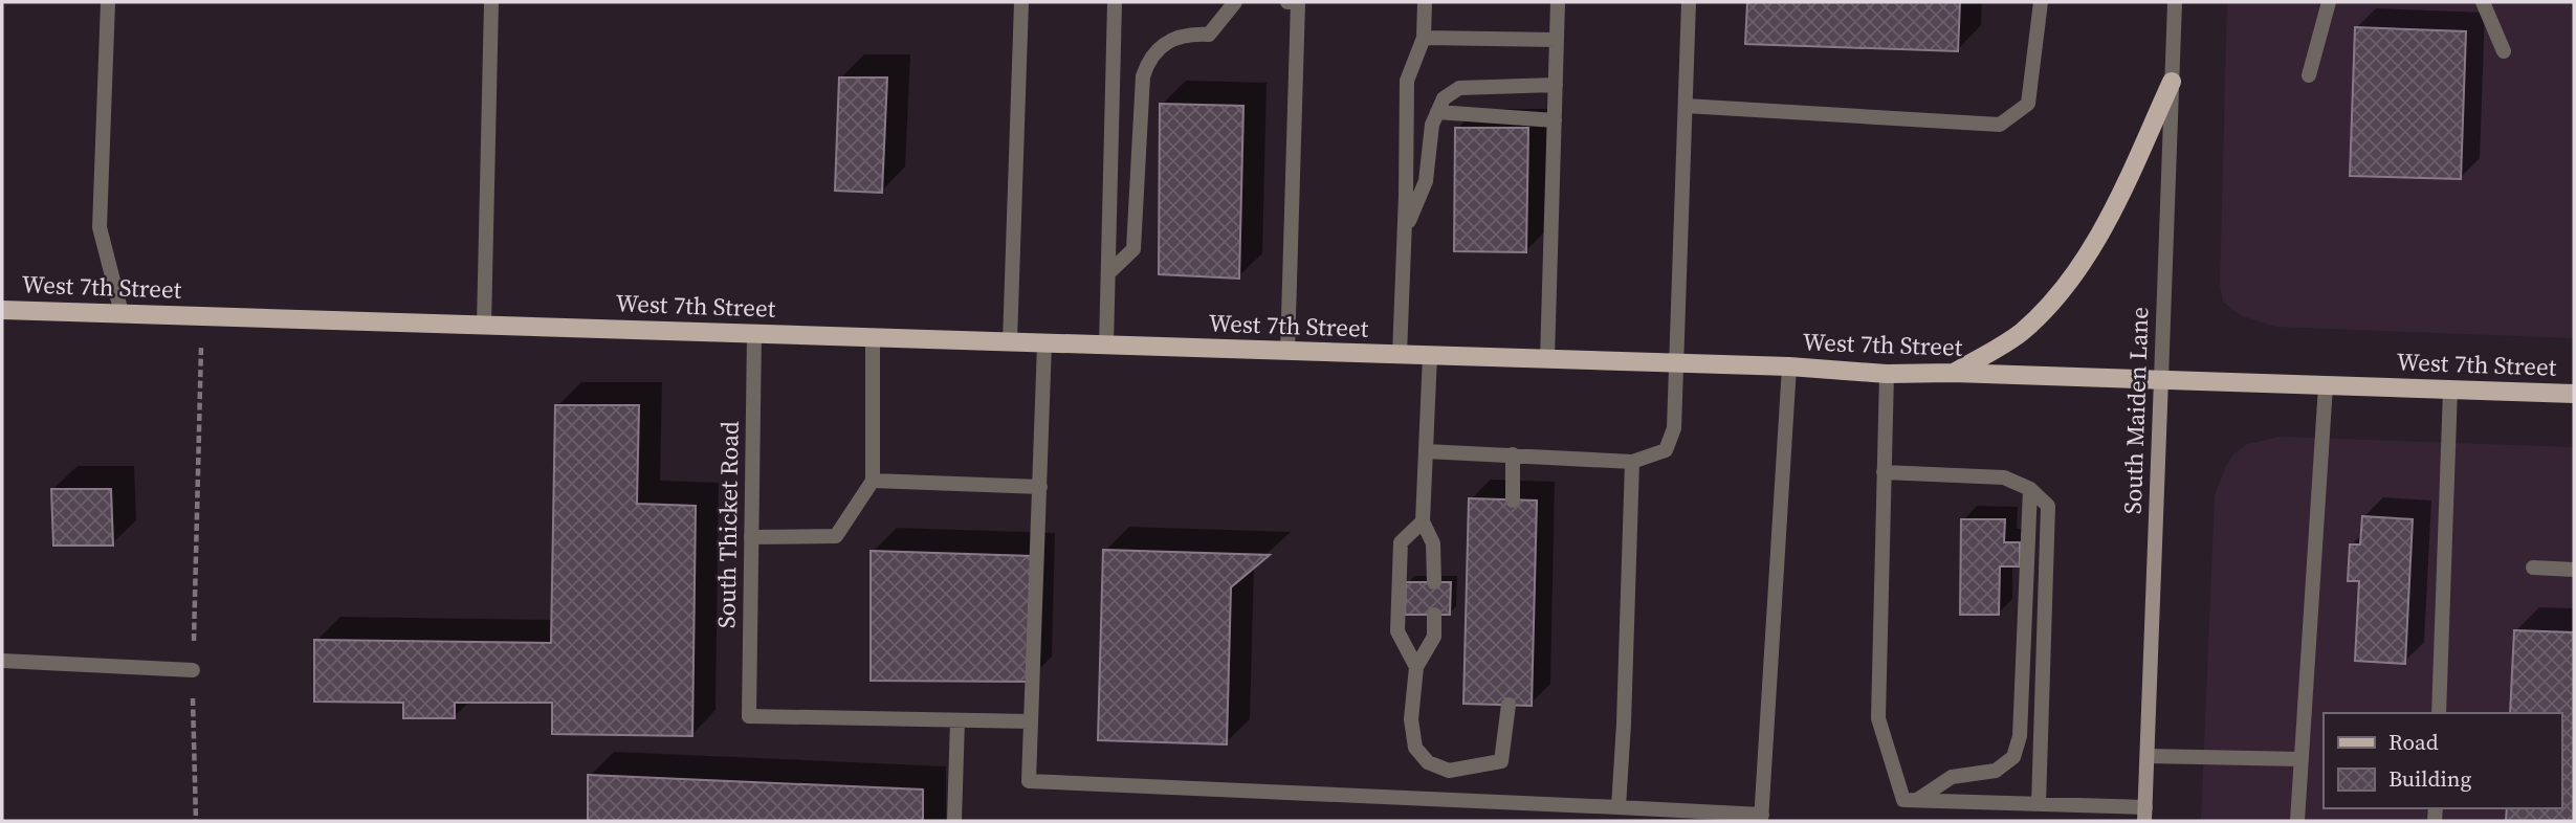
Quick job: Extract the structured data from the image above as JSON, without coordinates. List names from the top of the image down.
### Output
{
  "streets": {
    "main road": ["West 7th Street", "South Maiden Lane"],
    "street": ["South Thicket Road"]
  },
  "crossings": [
    ["West 7th Street", "South Maiden Lane"],
    ["West 7th Street", "South Thicket Road"]
  ],
  "legend": ["Road", "Building"]
}
